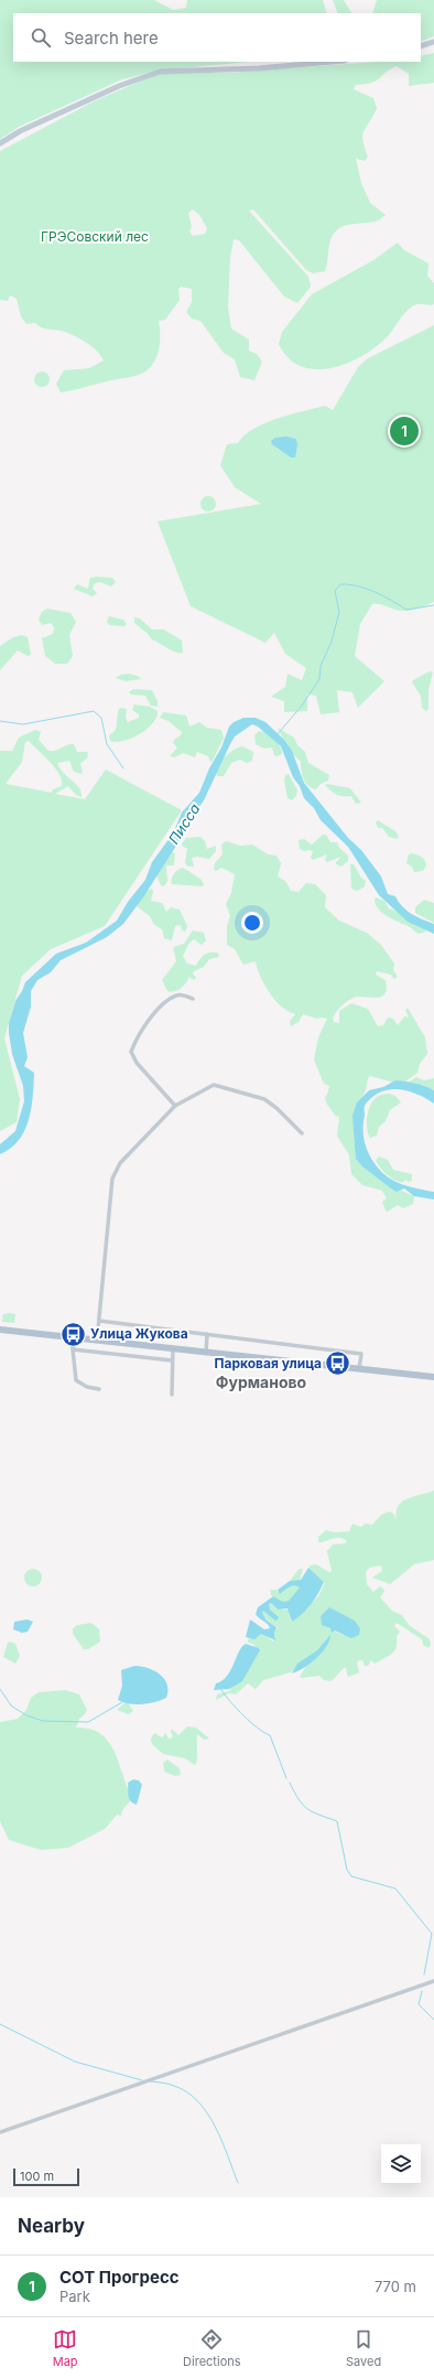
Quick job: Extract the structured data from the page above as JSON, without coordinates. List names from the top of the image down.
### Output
{
  "districts": ["Фурманово"],
  "water": ["Писса"],
  "parks": ["ГРЭСовский лес"],
  "places": {
    "bus stop": ["Улица Жукова", "Парковая улица"]
  },
  "scale_bar": "100 m",
  "page": {
    "search": "Search here",
    "pins": "1",
    "scale": "100 m",
    "heading": "Nearby",
    "list": [
      {
        "mark": "1",
        "name": "СОТ Прогресс",
        "note": "Park",
        "value": "770 m"
      }
    ],
    "nav": ["Map", "Directions", "Saved"]
  }
}
